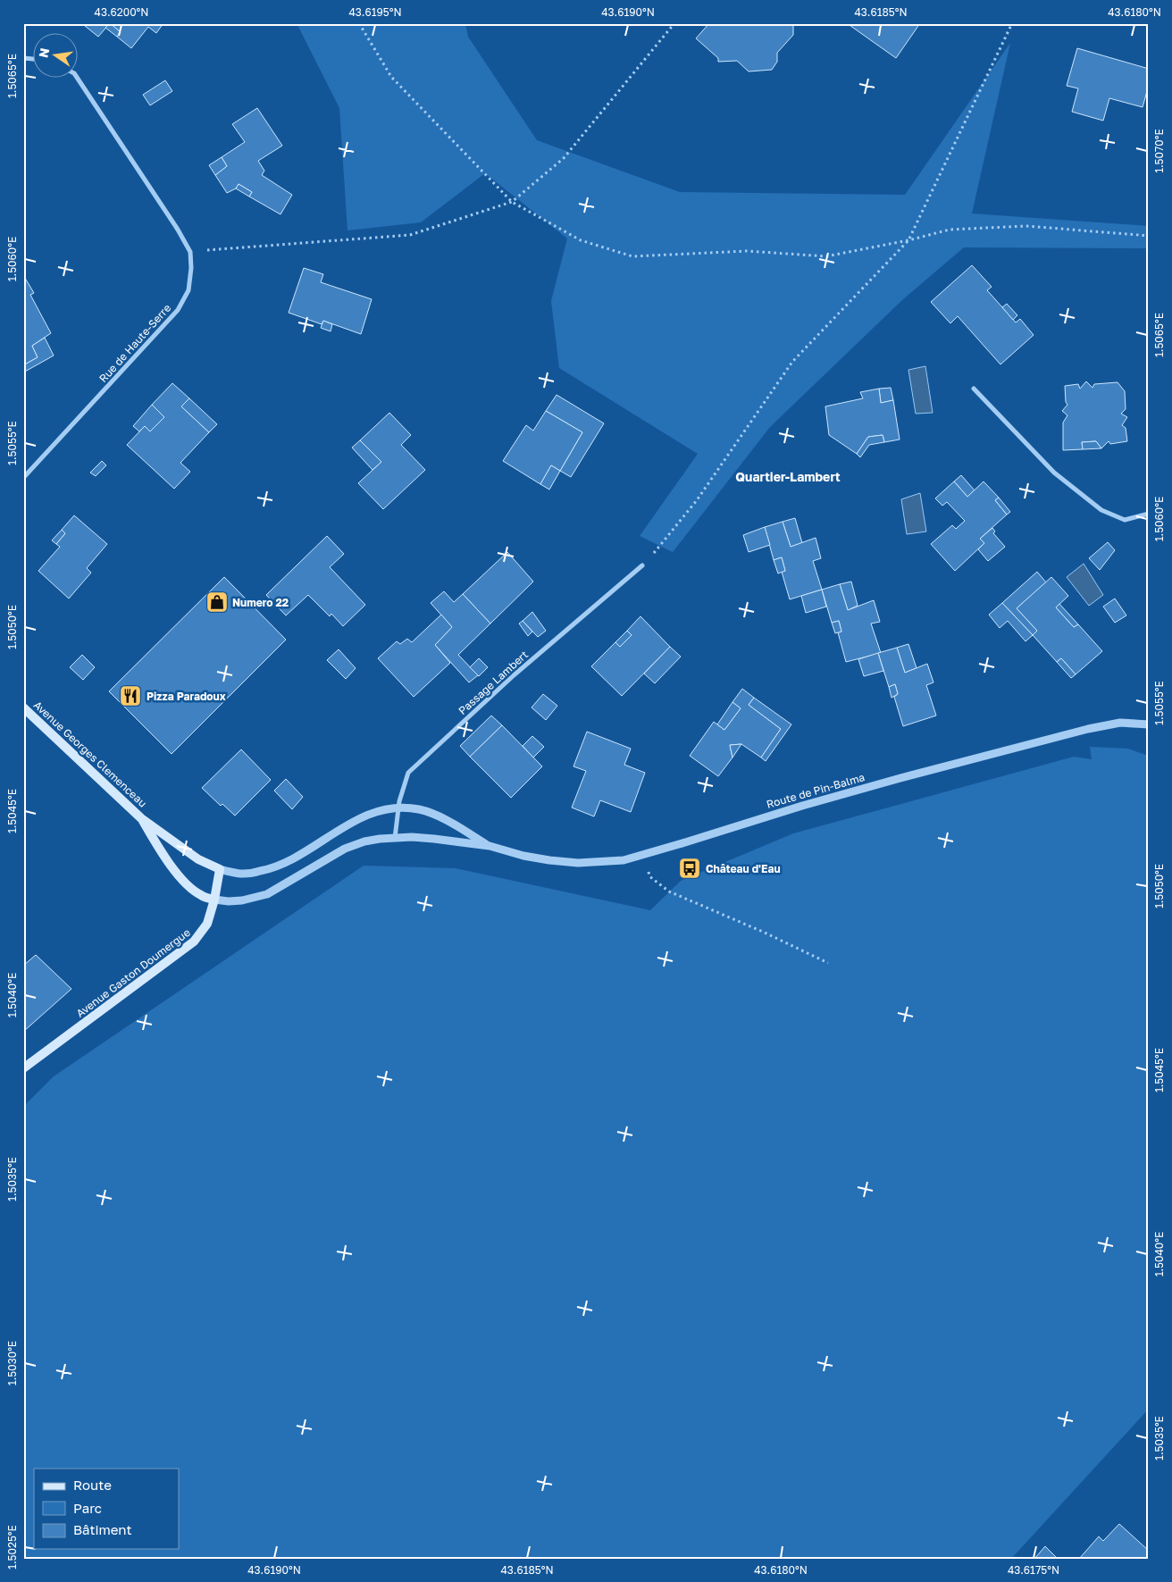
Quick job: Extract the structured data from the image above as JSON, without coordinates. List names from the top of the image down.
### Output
{
  "streets": {
    "main road": ["Avenue Georges Clemenceau", "Avenue Gaston Doumergue"],
    "street": ["Rue de Haute-Serre", "Passage Lambert", "Route de Pin-Balma"]
  },
  "crossings": [
    ["Passage Lambert", "Route de Pin-Balma"],
    ["Avenue Georges Clemenceau", "Route de Pin-Balma"],
    ["Avenue Georges Clemenceau", "Avenue Gaston Doumergue"],
    ["Route de Pin-Balma", "Avenue Gaston Doumergue"]
  ],
  "districts": ["Quartier-Lambert"],
  "places": {
    "shop": ["Numero 22"],
    "restaurant": ["Pizza Paradoux"],
    "bus stop": ["Château d'Eau"]
  },
  "legend": ["Route", "Parc", "Bâtiment"],
  "north": "left",
  "coordinates": [
    "43.6200°N",
    "43.6195°N",
    "43.6190°N",
    "43.6185°N",
    "43.6180°N",
    "1.5065°E",
    "1.5070°E",
    "1.5060°E",
    "1.5055°E",
    "1.5050°E",
    "1.5045°E",
    "1.5040°E",
    "1.5035°E",
    "1.5030°E",
    "1.5025°E",
    "43.6175°N"
  ]
}
